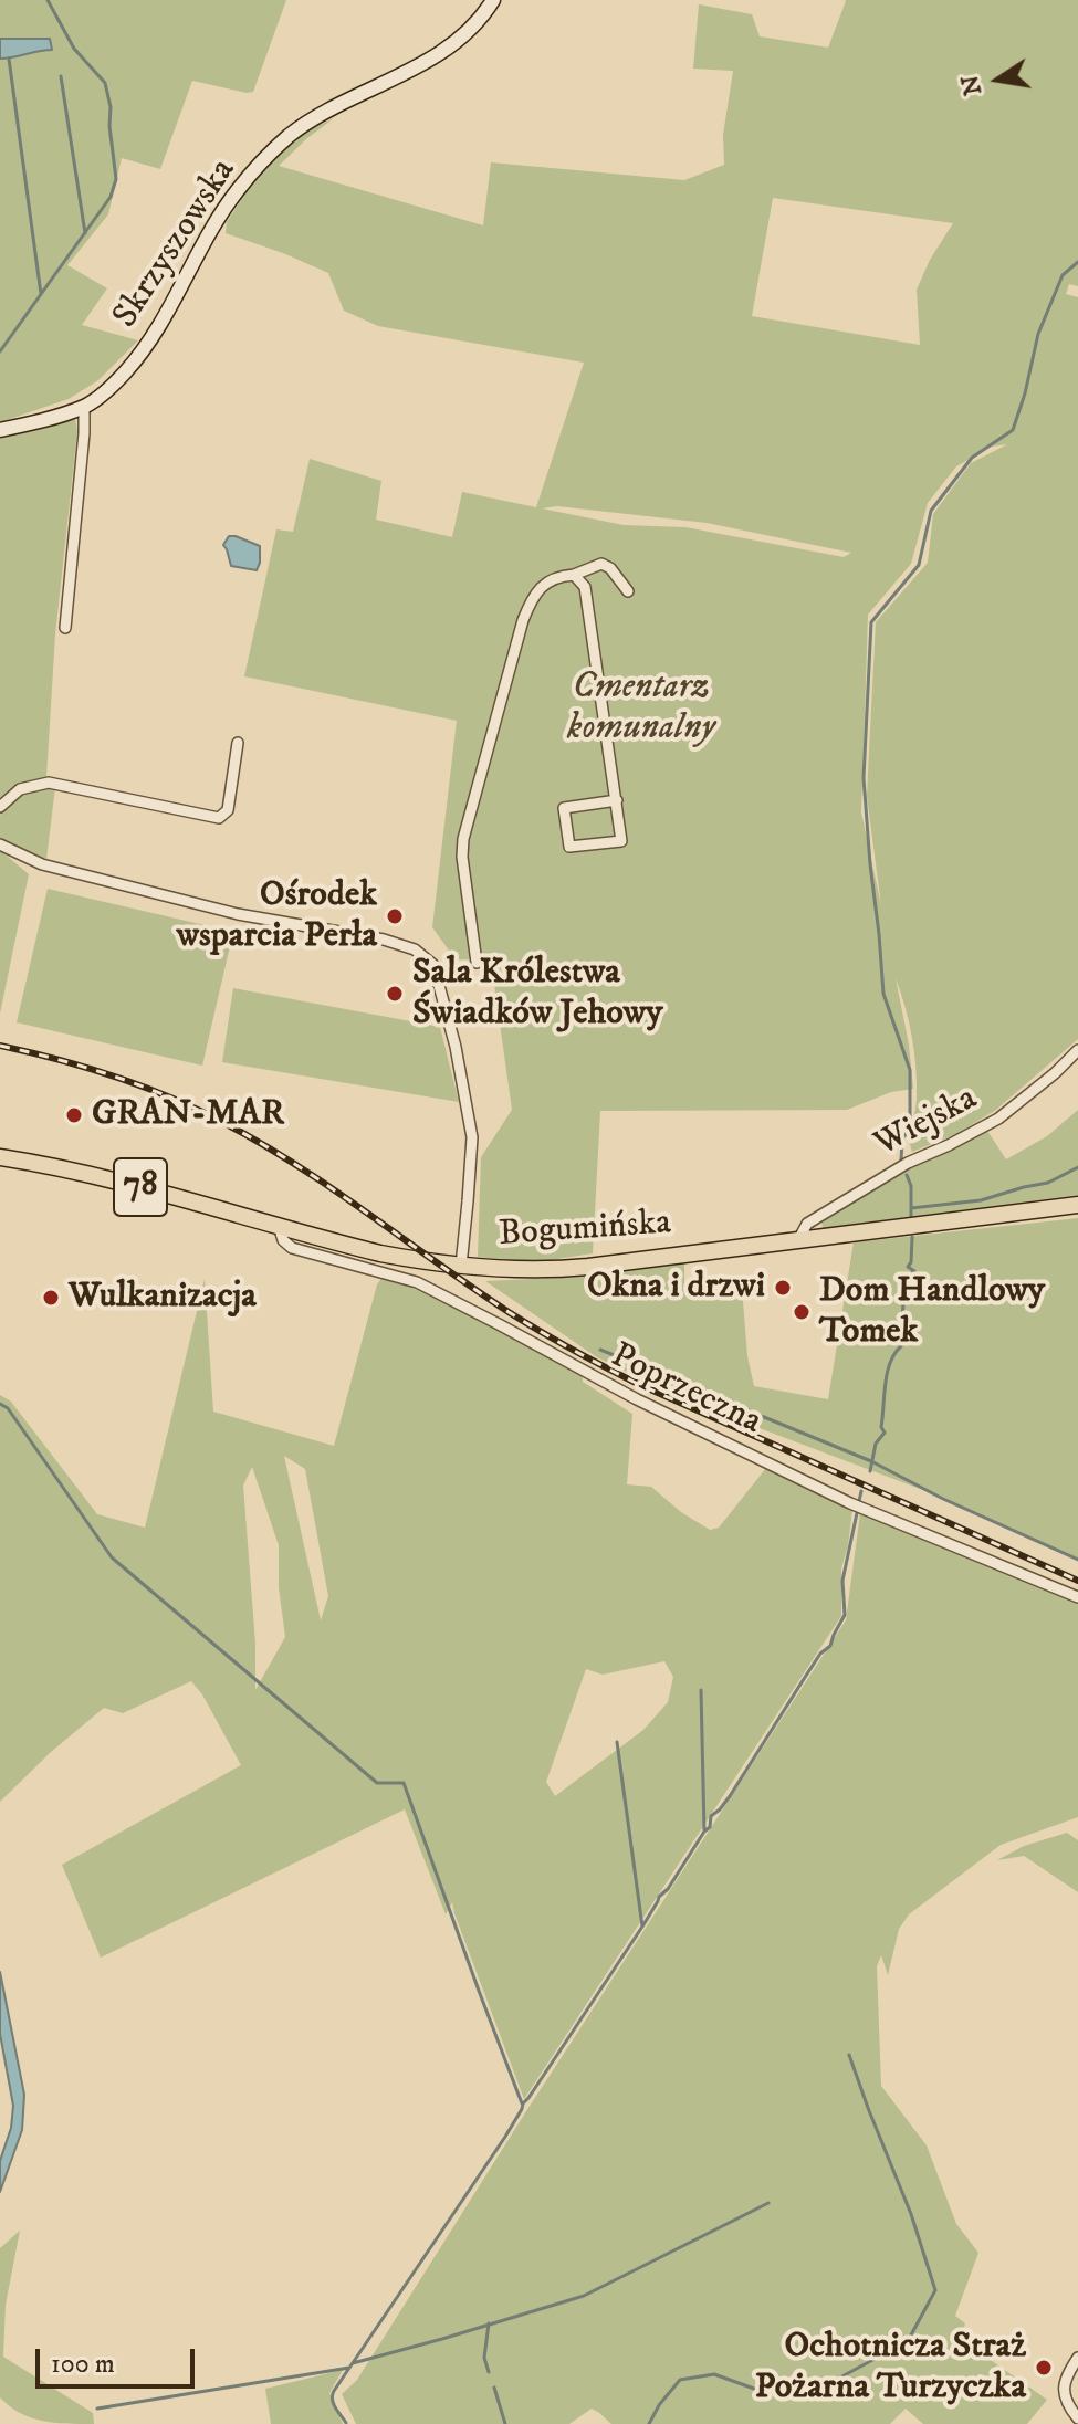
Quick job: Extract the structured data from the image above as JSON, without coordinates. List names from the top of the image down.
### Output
{
  "streets": {
    "main road": ["78", "Bogumińska"],
    "street": ["Skrzyszowska", "Wiejska", "Poprzeczna"]
  },
  "crossings": [
    ["Wiejska", "Bogumińska"],
    ["Bogumińska", "Poprzeczna"]
  ],
  "parks": ["Cmentarz komunalny"],
  "places": [
    "Ośrodek wsparcia Perła",
    "Sala Królestwa Świadków Jehowy",
    "GRAN-MAR",
    "Okna i drzwi",
    "Wulkanizacja",
    "Dom Handlowy Tomek",
    "Ochotnicza Straż Pożarna Turzyczka"
  ],
  "scale_bar": "100 m",
  "north": "left"
}
